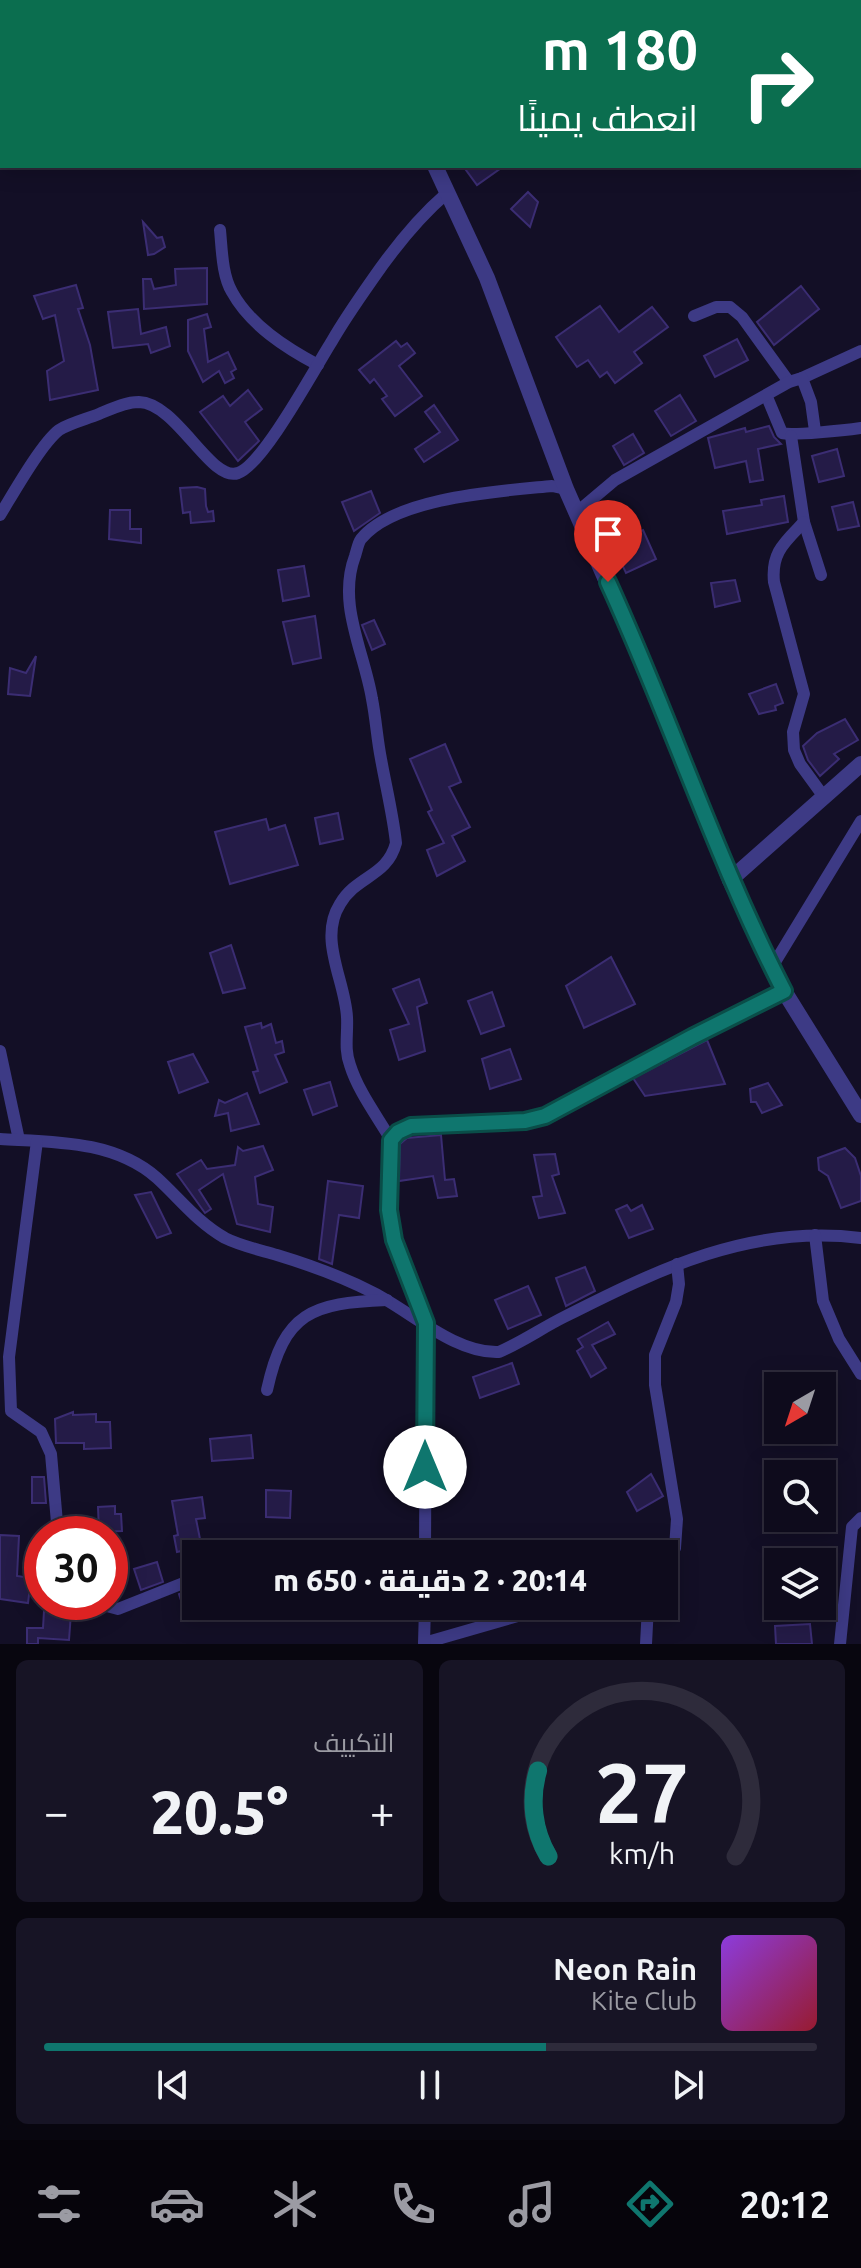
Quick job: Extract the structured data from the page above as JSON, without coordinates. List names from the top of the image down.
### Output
{
  "north": "bottom left",
  "page": {
    "turn": ["180 m", "انعطف يمينًا"],
    "limit": "30",
    "trip": "20:14 · 2 دقيقة · 650 m",
    "tile": "التكييف",
    "heat": ["−", "20.5°", "+"],
    "song": ["Neon Rain", "Kite Club"],
    "tabs": "20:12",
    "gauge": ["27", "km/h"]
  }
}
